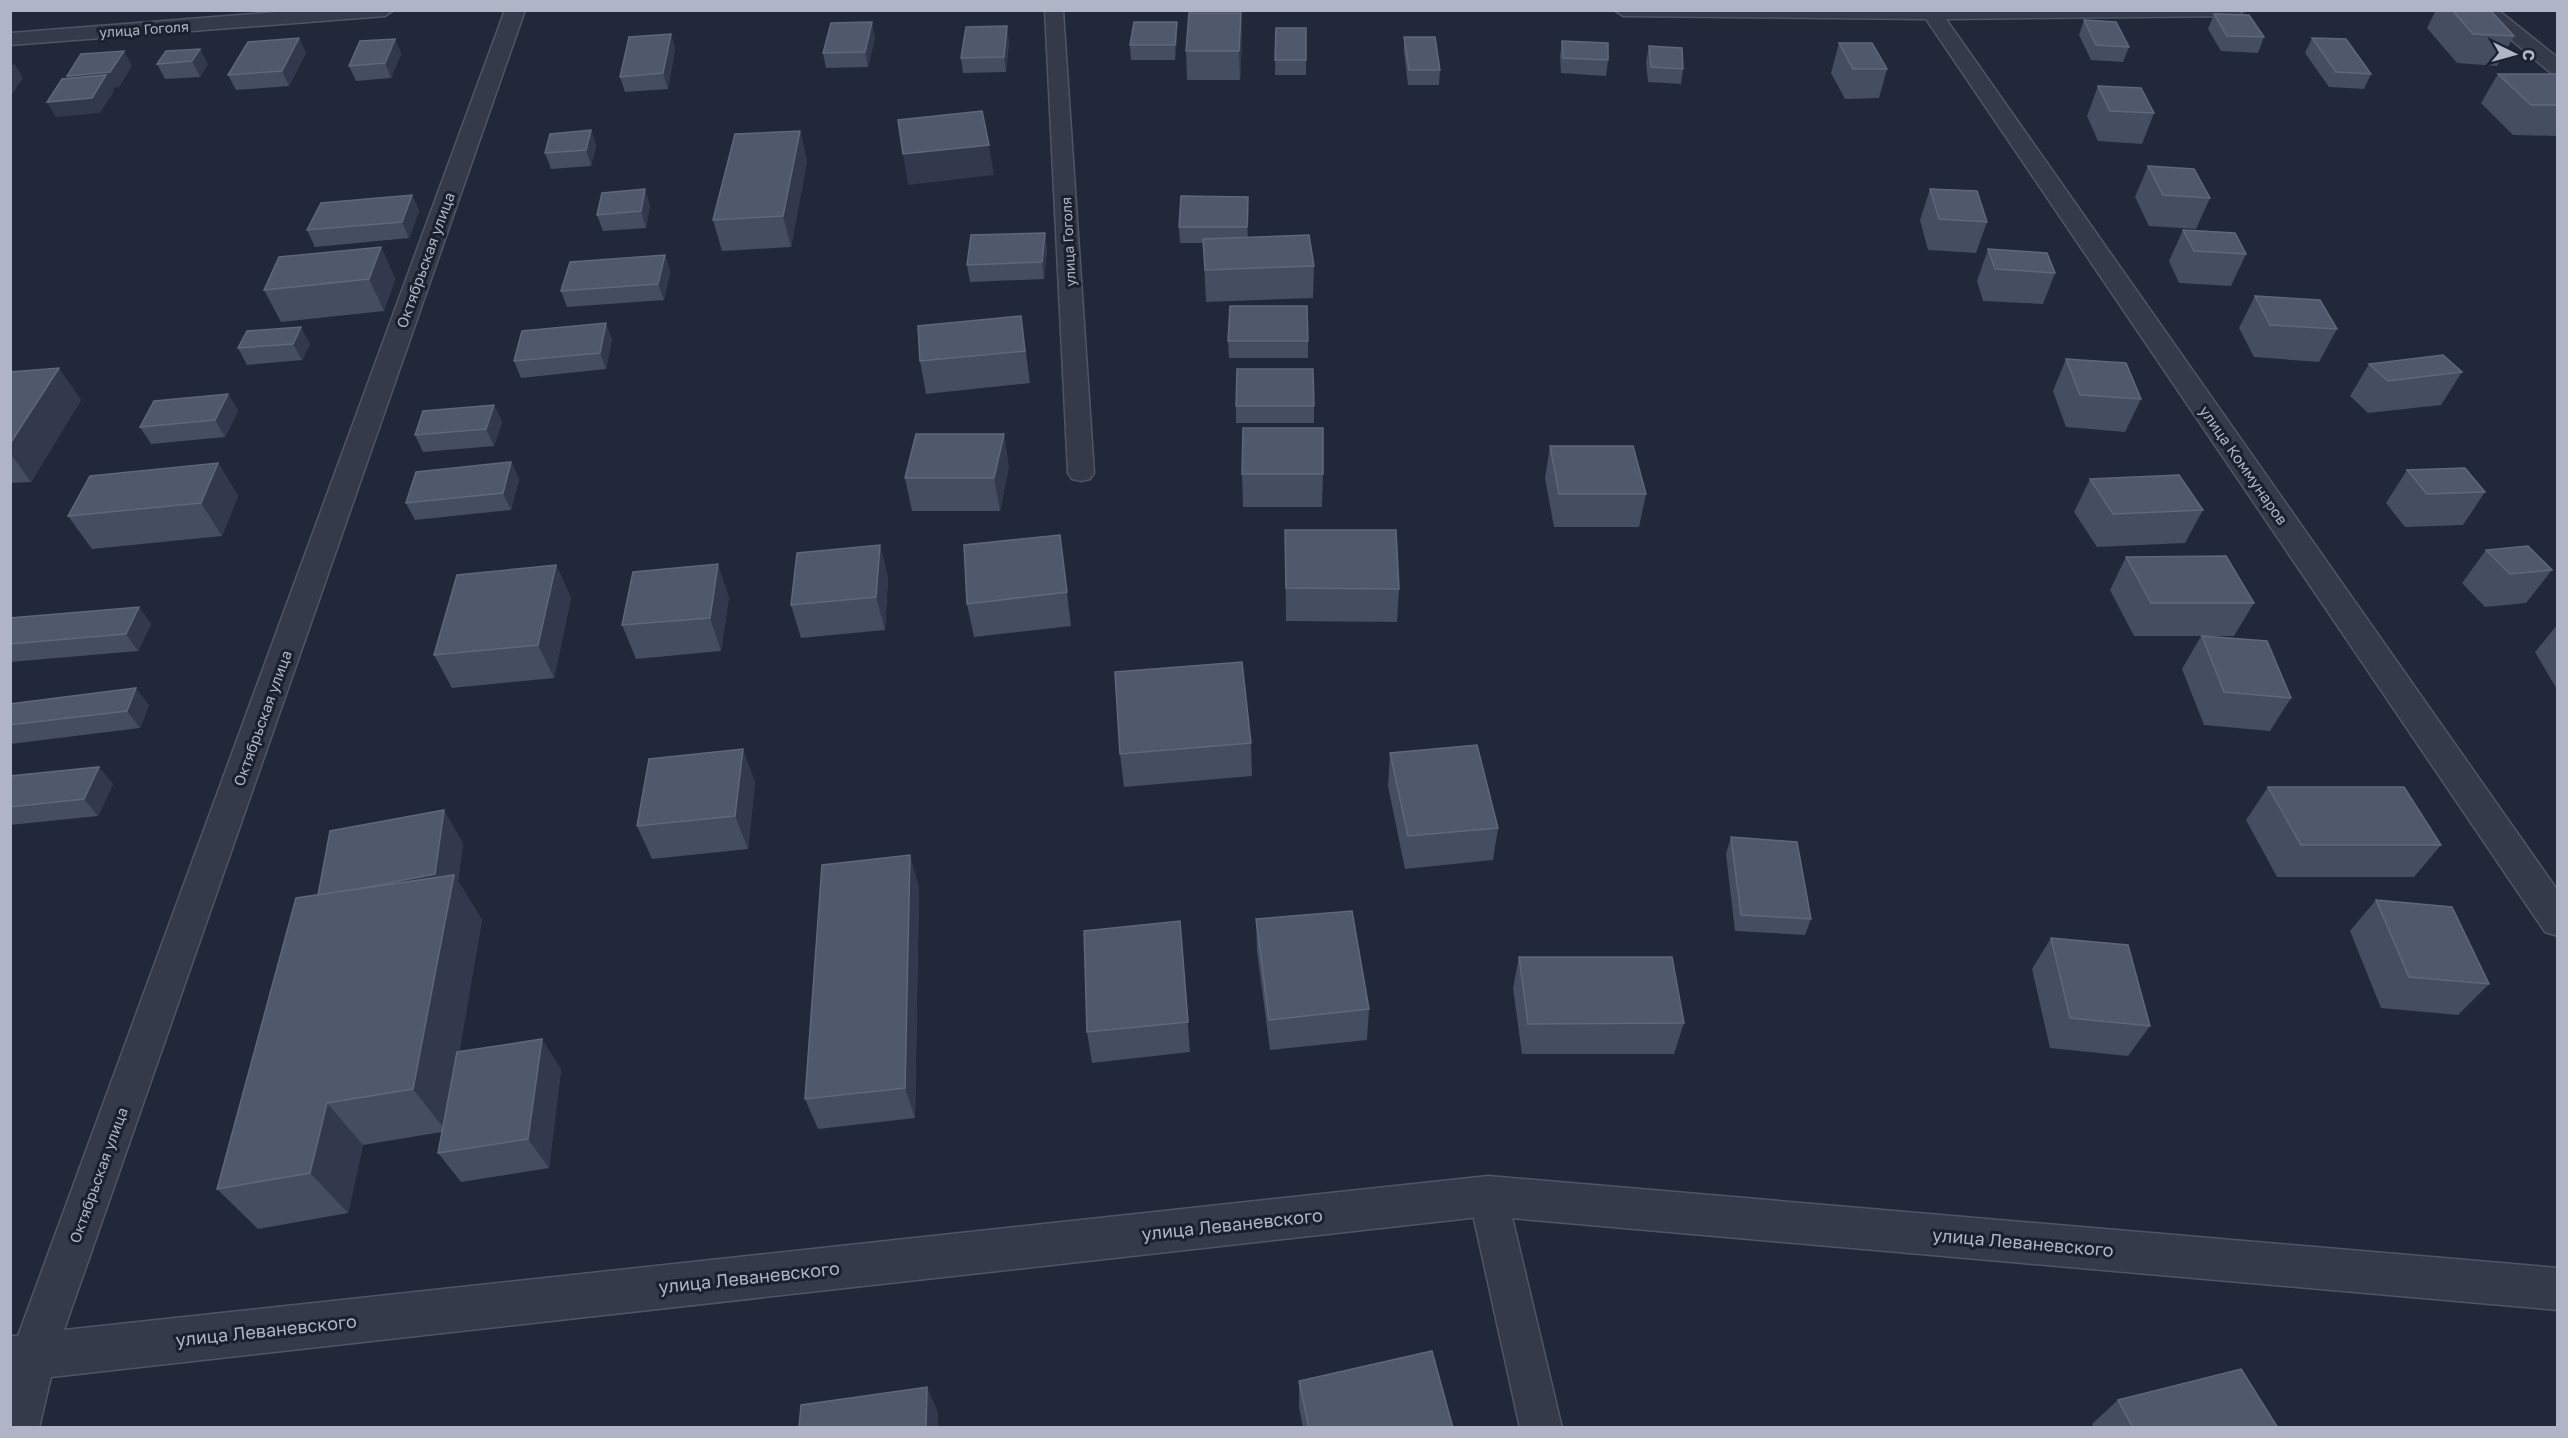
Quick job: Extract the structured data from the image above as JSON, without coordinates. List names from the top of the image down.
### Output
{
  "streets": {
    "street": [
      "улица Гоголя",
      "Октябрьская улица",
      "улица Коммунаров",
      "улица Леваневского"
    ]
  },
  "crossings": [
    ["Октябрьская улица", "улица Леваневского"]
  ],
  "north": "right"
}
